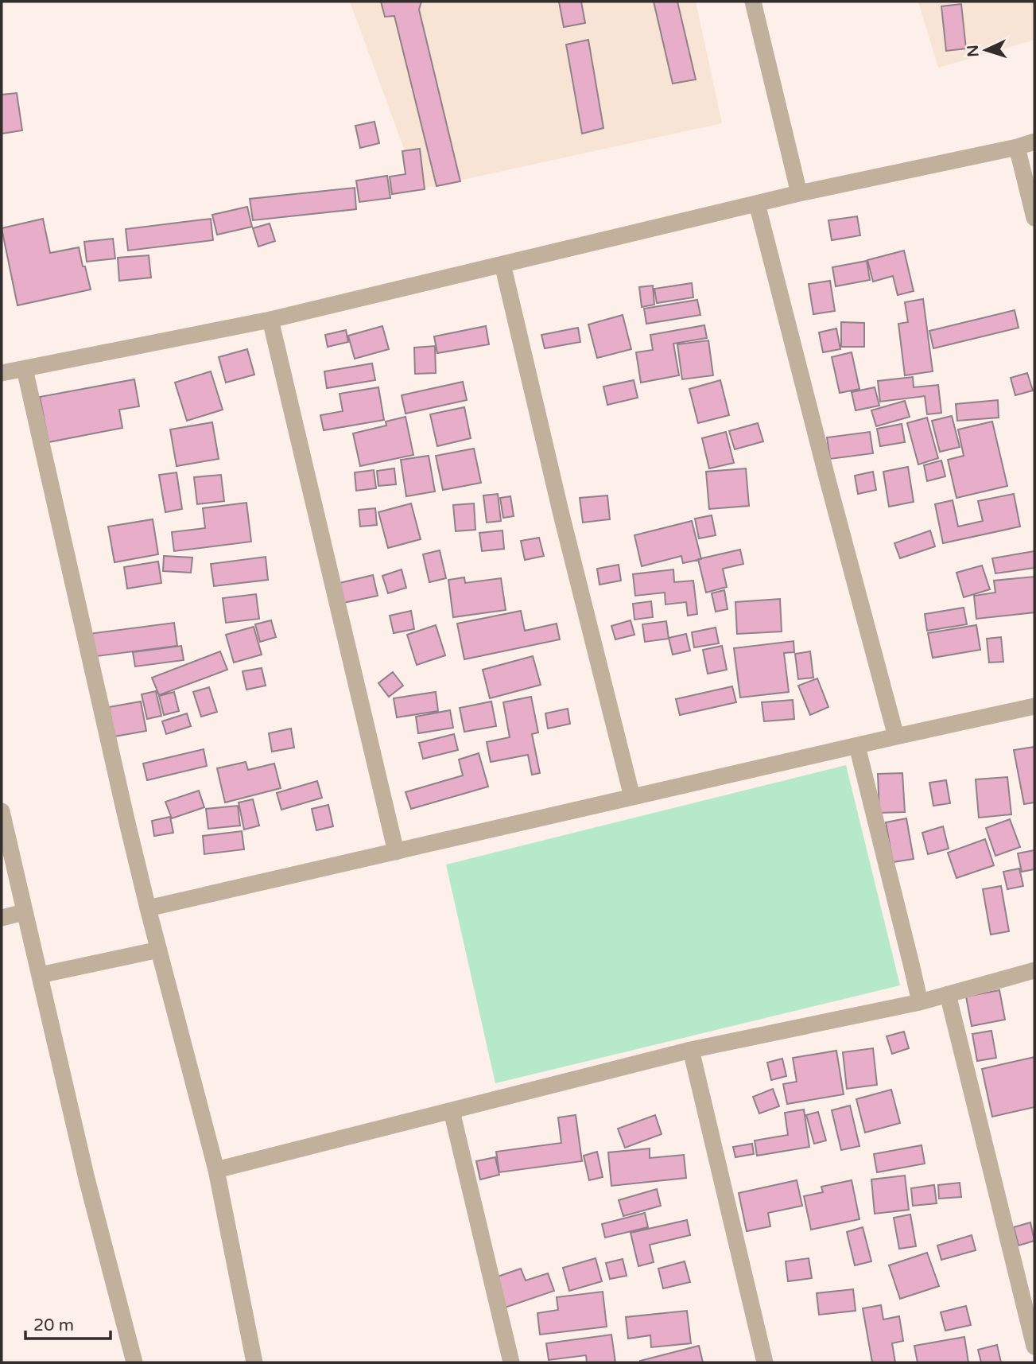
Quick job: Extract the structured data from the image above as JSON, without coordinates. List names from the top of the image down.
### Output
{
  "scale_bar": "20 m",
  "north": "left"
}
